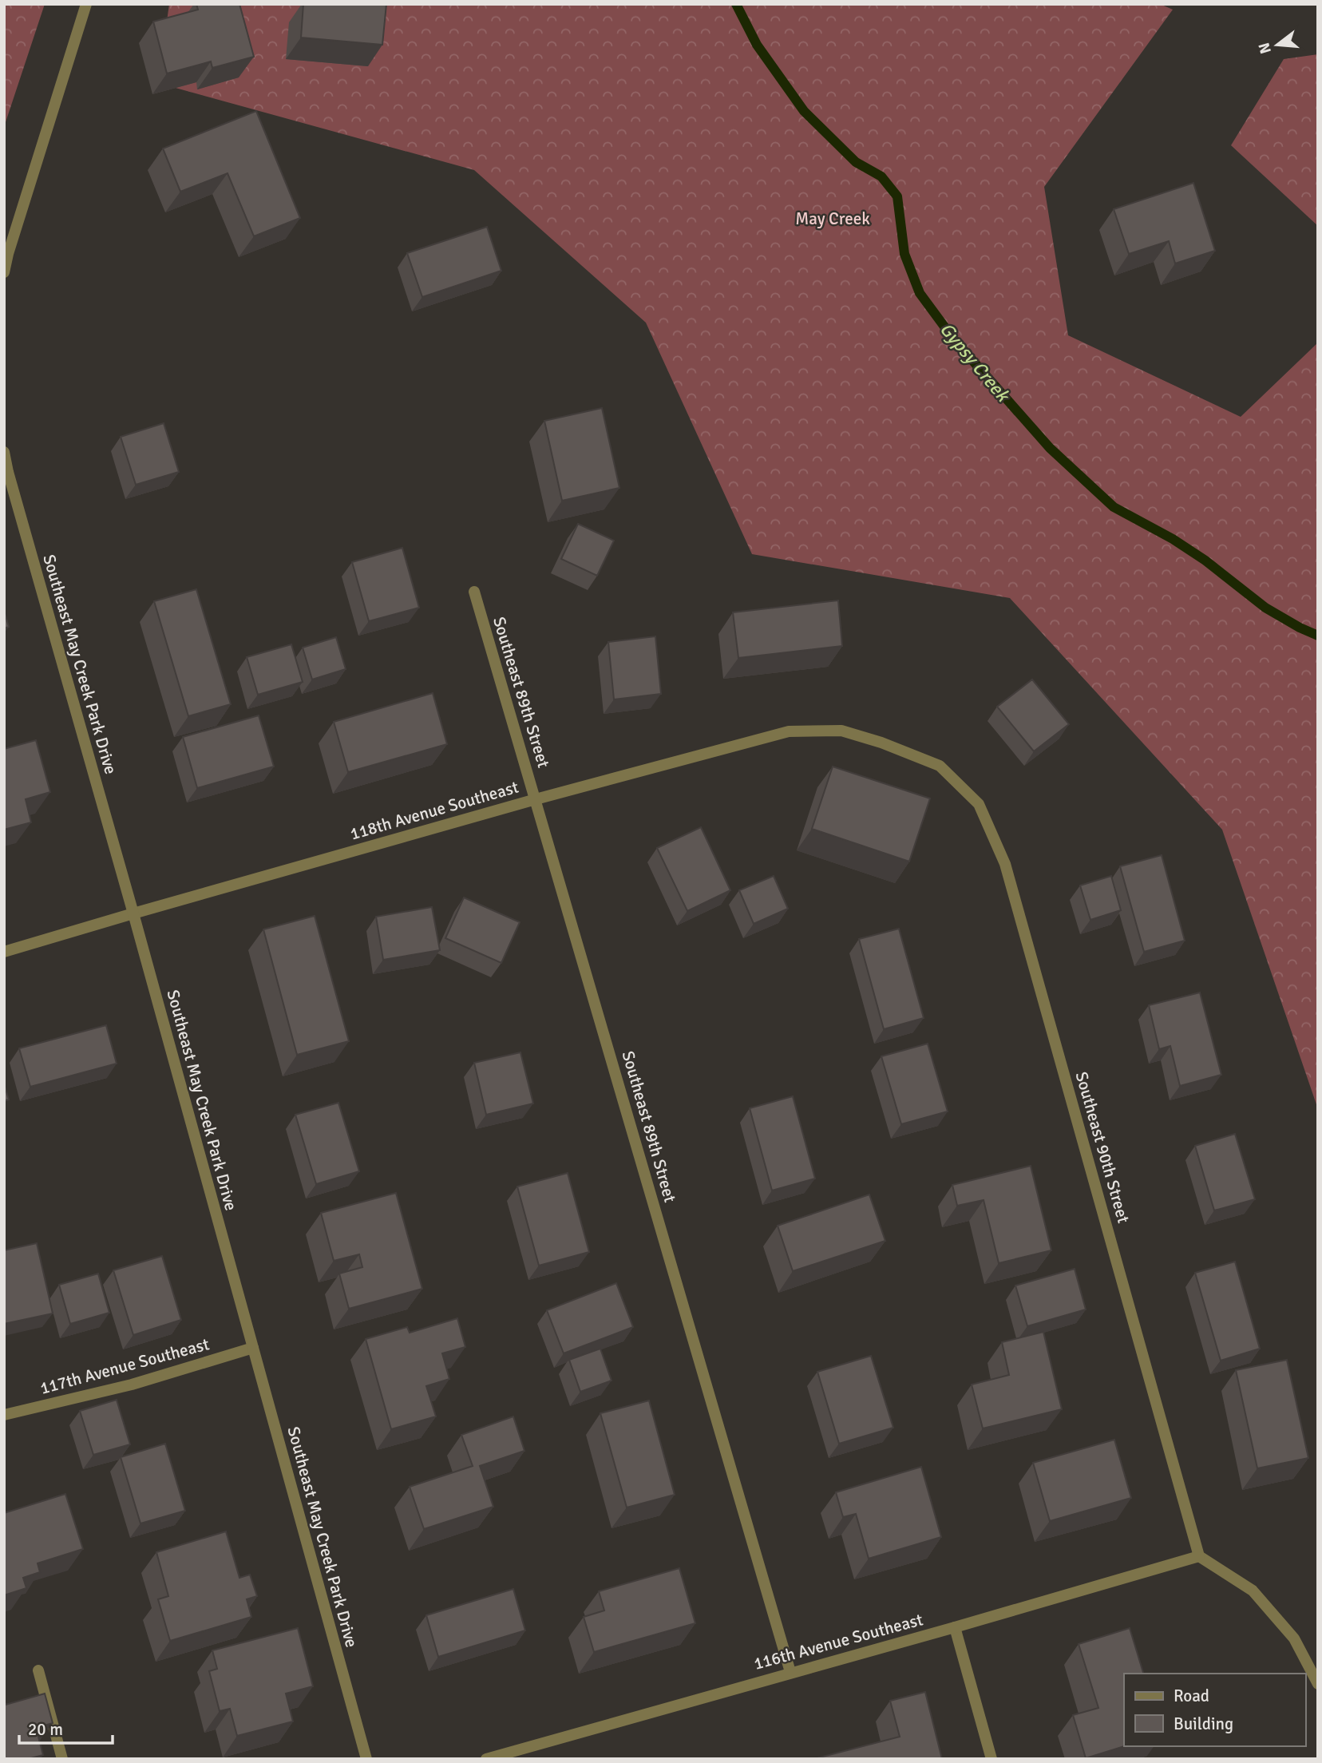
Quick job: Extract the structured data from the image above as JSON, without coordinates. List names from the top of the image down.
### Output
{
  "streets": {
    "street": [
      "Southeast May Creek Park Drive",
      "Southeast 89th Street",
      "118th Avenue Southeast",
      "Southeast 90th Street",
      "117th Avenue Southeast",
      "116th Avenue Southeast"
    ]
  },
  "crossings": [
    ["Southeast May Creek Park Drive", "118th Avenue Southeast"],
    ["Southeast May Creek Park Drive", "117th Avenue Southeast"],
    ["Southeast 89th Street", "118th Avenue Southeast"],
    ["Southeast 89th Street", "116th Avenue Southeast"],
    ["118th Avenue Southeast", "Southeast 90th Street"],
    ["Southeast 90th Street", "116th Avenue Southeast"]
  ],
  "water": ["Gypsy Creek"],
  "parks": ["May Creek"],
  "legend": ["Road", "Building"],
  "scale_bar": "20 m",
  "north": "left"
}
